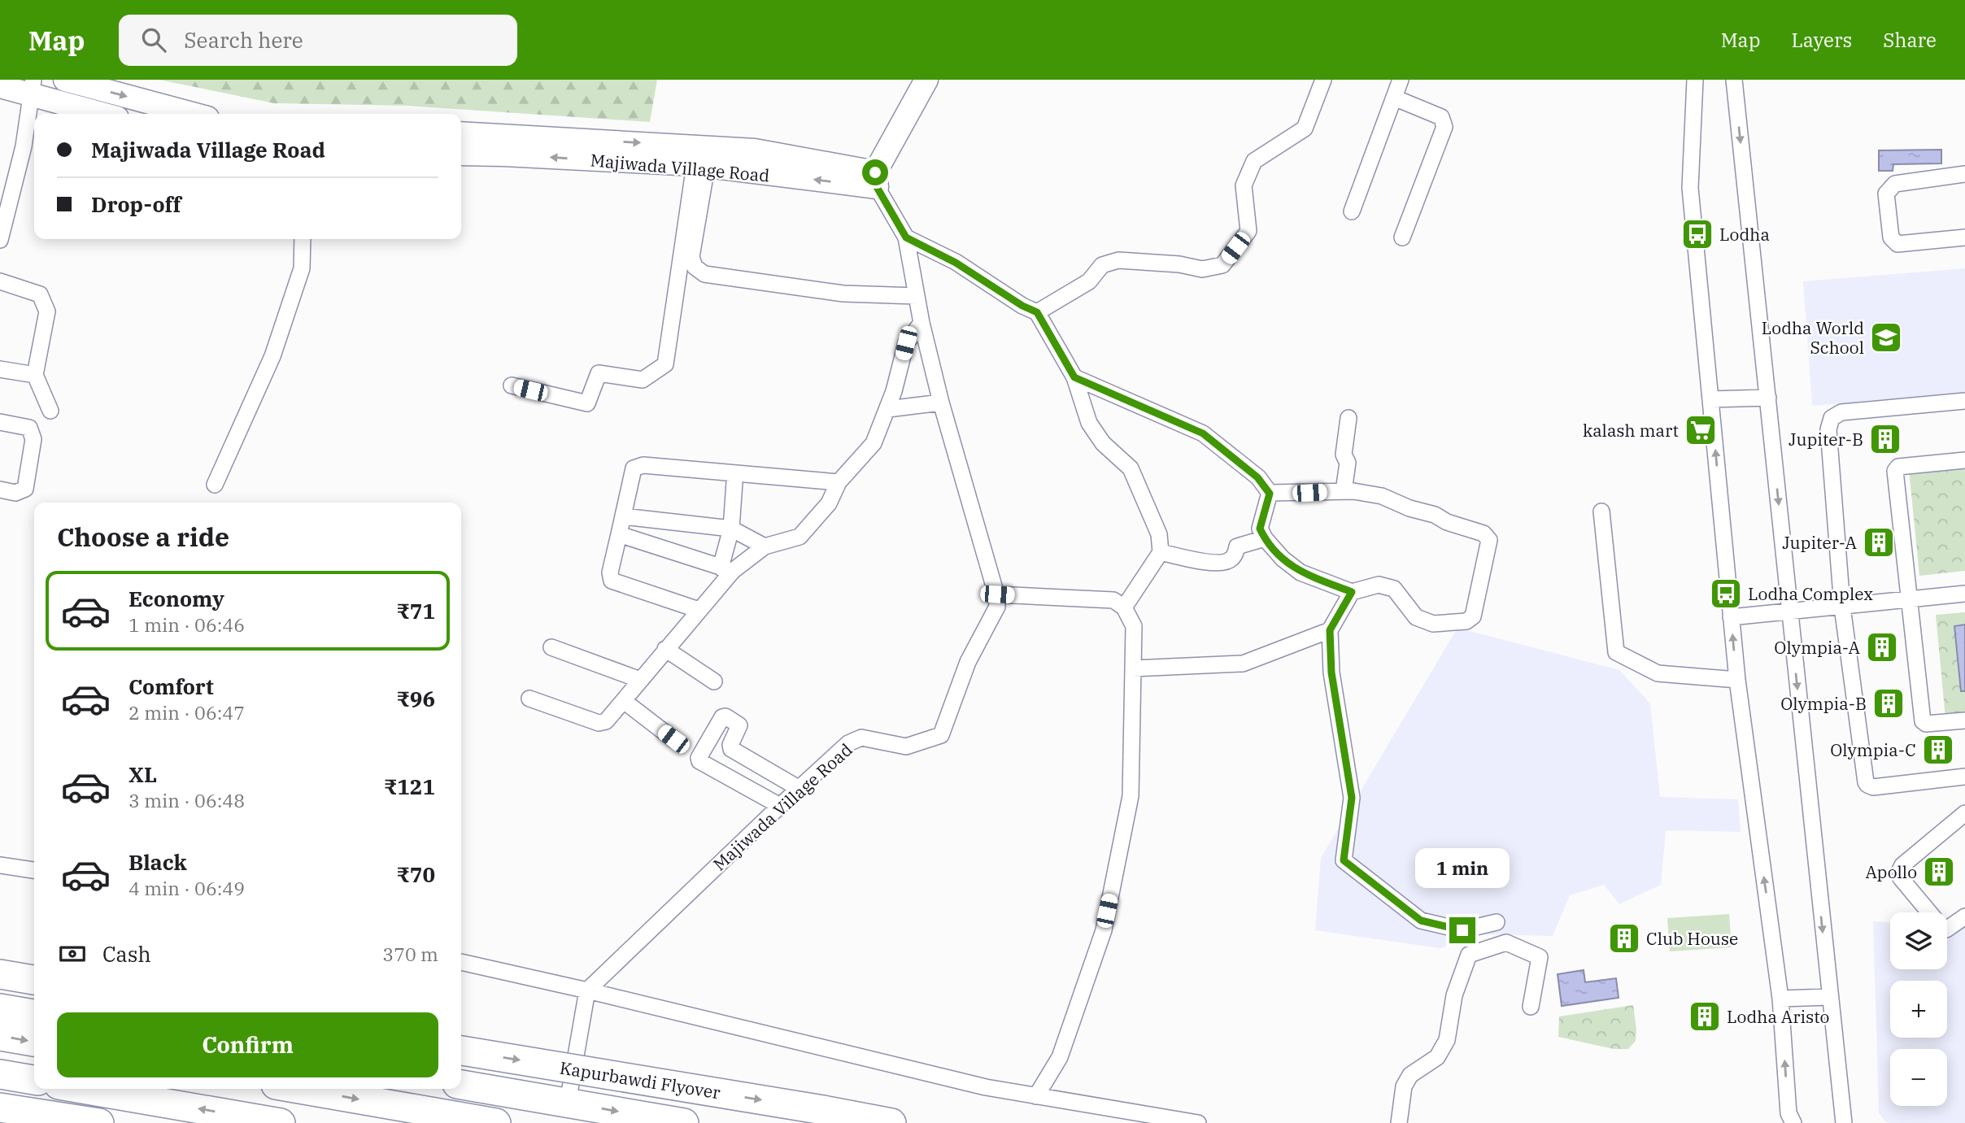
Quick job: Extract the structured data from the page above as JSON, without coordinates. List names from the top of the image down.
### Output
{
  "streets": {
    "highway": ["Kapurbawdi Flyover"],
    "street": ["Majiwada Village Road"]
  },
  "places": {
    "bus stop": ["Lodha", "Lodha Complex"],
    "school or university": ["Lodha World School"],
    "supermarket": ["kalash mart"],
    "building": [
      "Jupiter-B",
      "Jupiter-A",
      "Olympia-A",
      "Olympia-B",
      "Olympia-C",
      "Apollo",
      "Club House",
      "Lodha Aristo"
    ]
  },
  "page": {
    "header": "Map",
    "search": "Search here",
    "nav": ["Map", "Layers", "Share"],
    "banner": ["Majiwada Village Road", "Drop-off"],
    "heading": "Choose a ride",
    "list": [
      {
        "name": "Economy",
        "note": "1 min · 06:46",
        "value": "₹71"
      },
      {
        "name": "Comfort",
        "note": "2 min · 06:47",
        "value": "₹96"
      },
      {
        "name": "XL",
        "note": "3 min · 06:48",
        "value": "₹121"
      },
      {
        "name": "Black",
        "note": "4 min · 06:49",
        "value": "₹70"
      }
    ],
    "bubble": "1 min",
    "map_buttons": ["+", "−"],
    "pay": ["Cash", "370 m"],
    "buttons": "Confirm"
  }
}
